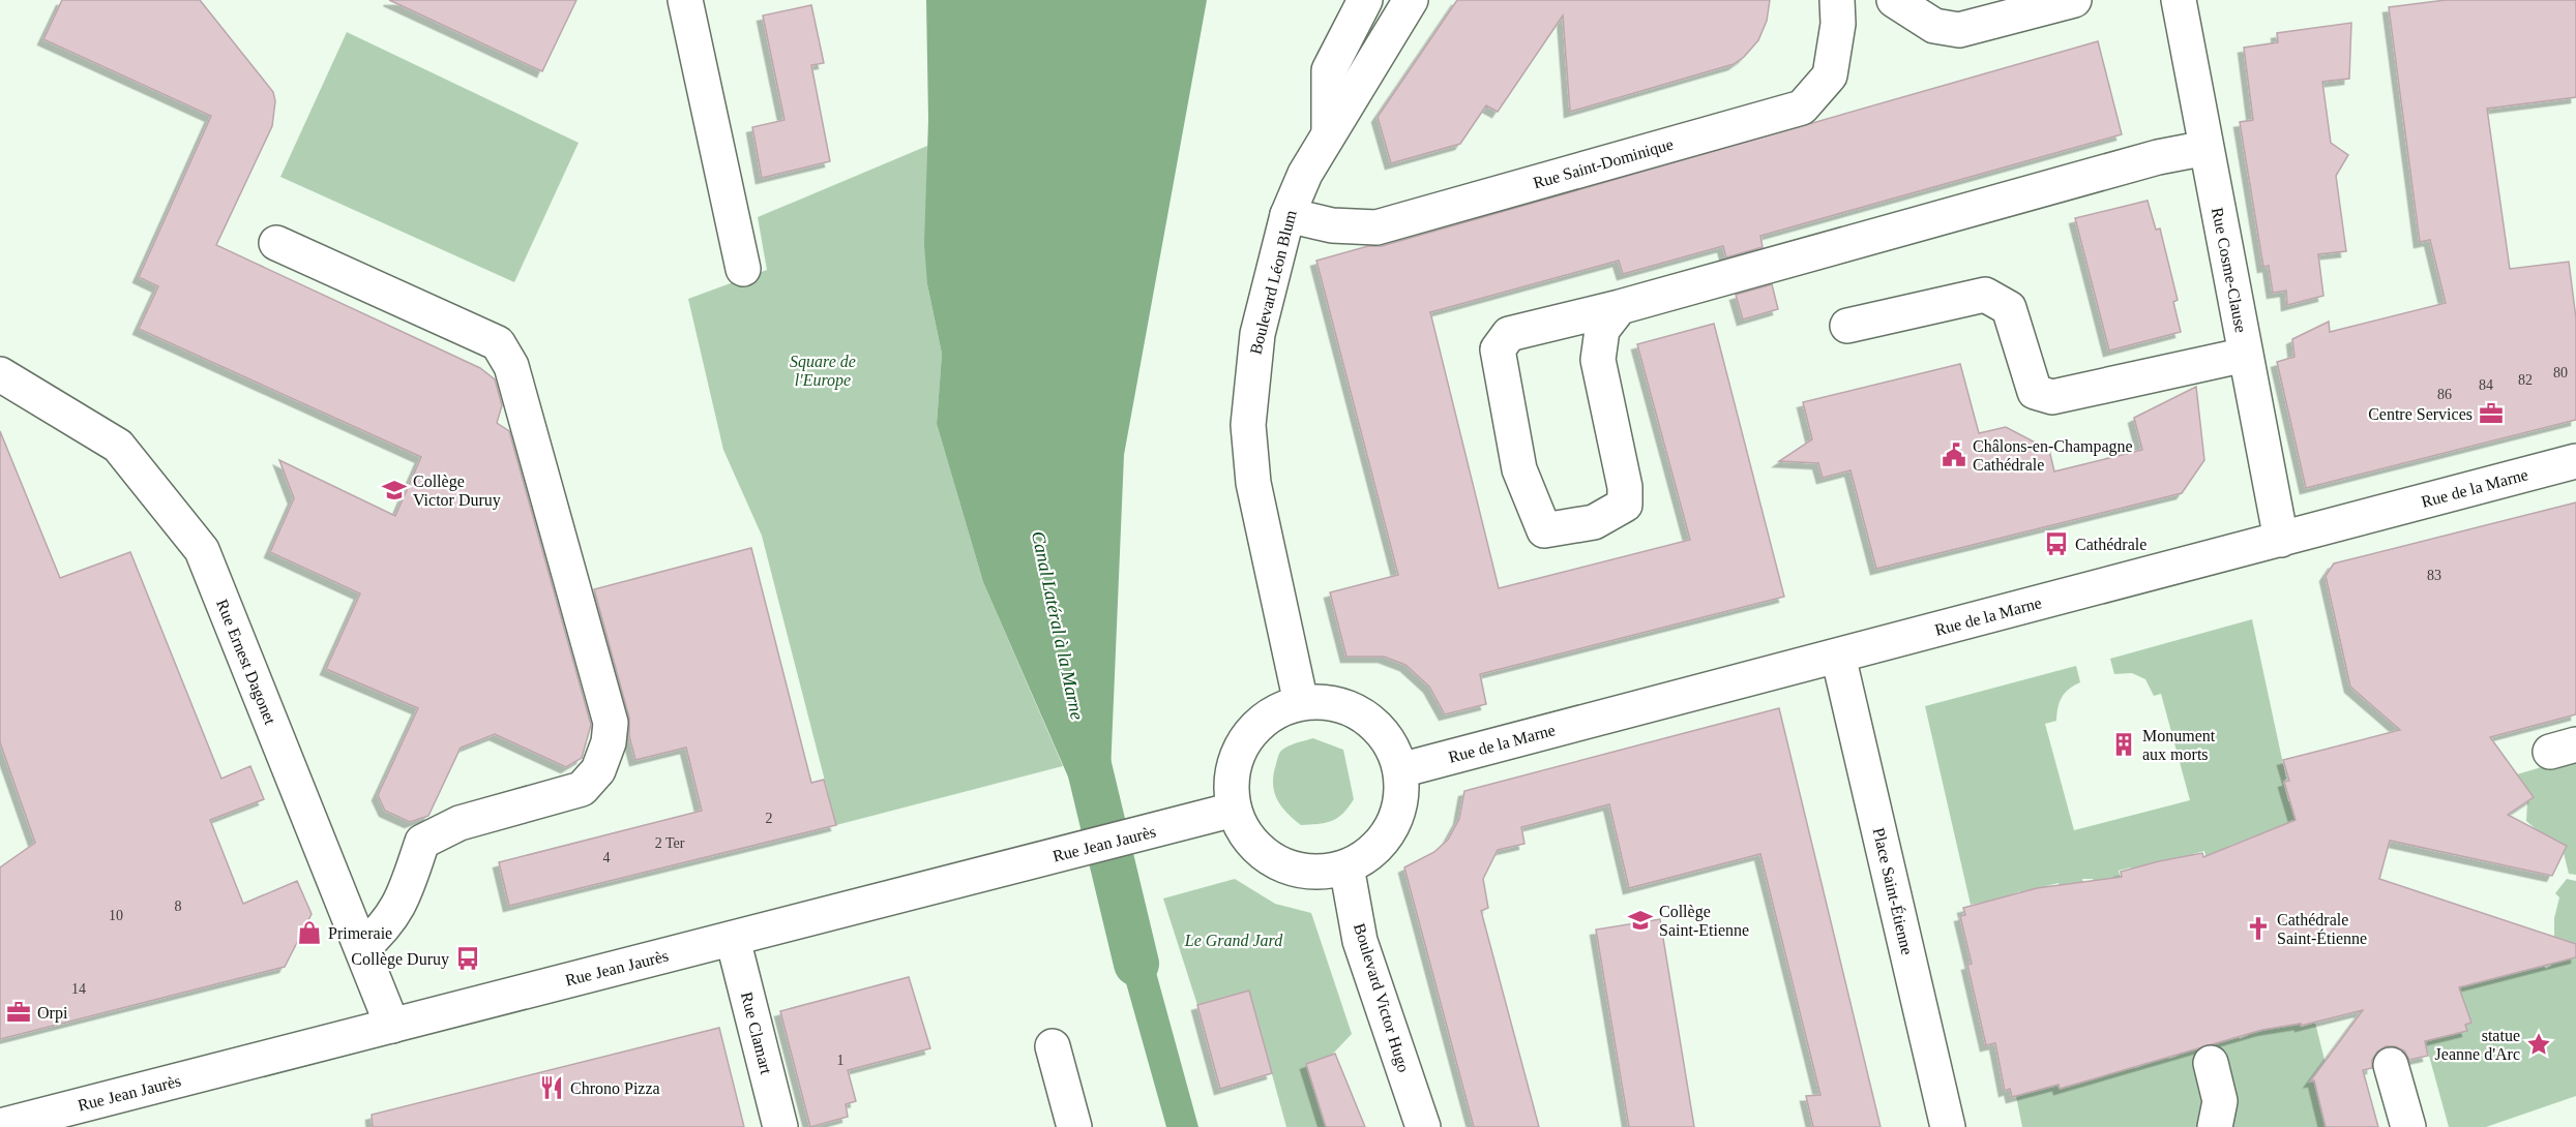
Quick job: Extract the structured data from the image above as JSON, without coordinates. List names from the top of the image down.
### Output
{
  "streets": {
    "street": [
      "Rue Saint-Dominique",
      "Rue Cosme-Clause",
      "Boulevard Léon Blum",
      "Rue de la Marne",
      "Rue Ernest Dagonet",
      "Rue Jean Jaurès",
      "Place Saint-Étienne",
      "Boulevard Victor Hugo",
      "Rue Clamart"
    ]
  },
  "crossings": [
    ["Rue Saint-Dominique", "Boulevard Léon Blum"],
    ["Rue Cosme-Clause", "Rue de la Marne"],
    ["Boulevard Léon Blum", "Rue de la Marne"],
    ["Boulevard Léon Blum", "Rue Jean Jaurès"],
    ["Boulevard Léon Blum", "Boulevard Victor Hugo"],
    ["Rue de la Marne", "Rue Jean Jaurès"],
    ["Rue de la Marne", "Place Saint-Étienne"],
    ["Rue de la Marne", "Boulevard Victor Hugo"],
    ["Rue Ernest Dagonet", "Rue Jean Jaurès"],
    ["Rue Jean Jaurès", "Boulevard Victor Hugo"],
    ["Rue Jean Jaurès", "Rue Clamart"]
  ],
  "water": ["Canal Latéral à la Marne"],
  "parks": ["Square de l'Europe", "Le Grand Jard"],
  "places": {
    "office": ["Centre Services", "Orpi"],
    "public building": ["Châlons-en-Champagne Cathédrale"],
    "school or university": ["Collège Victor Duruy", "Collège Saint-Etienne"],
    "bus stop": ["Cathédrale", "Collège Duruy"],
    "building": ["Monument aux morts"],
    "church": ["Cathédrale Saint-Étienne"],
    "shop": ["Primeraie"],
    "place": ["statue Jeanne d'Arc"],
    "restaurant": ["Chrono Pizza"]
  },
  "house_numbers": [
    "80",
    "82",
    "84",
    "86",
    "83",
    "2",
    "2 Ter",
    "4",
    "8",
    "10",
    "14",
    "1"
  ]
}
